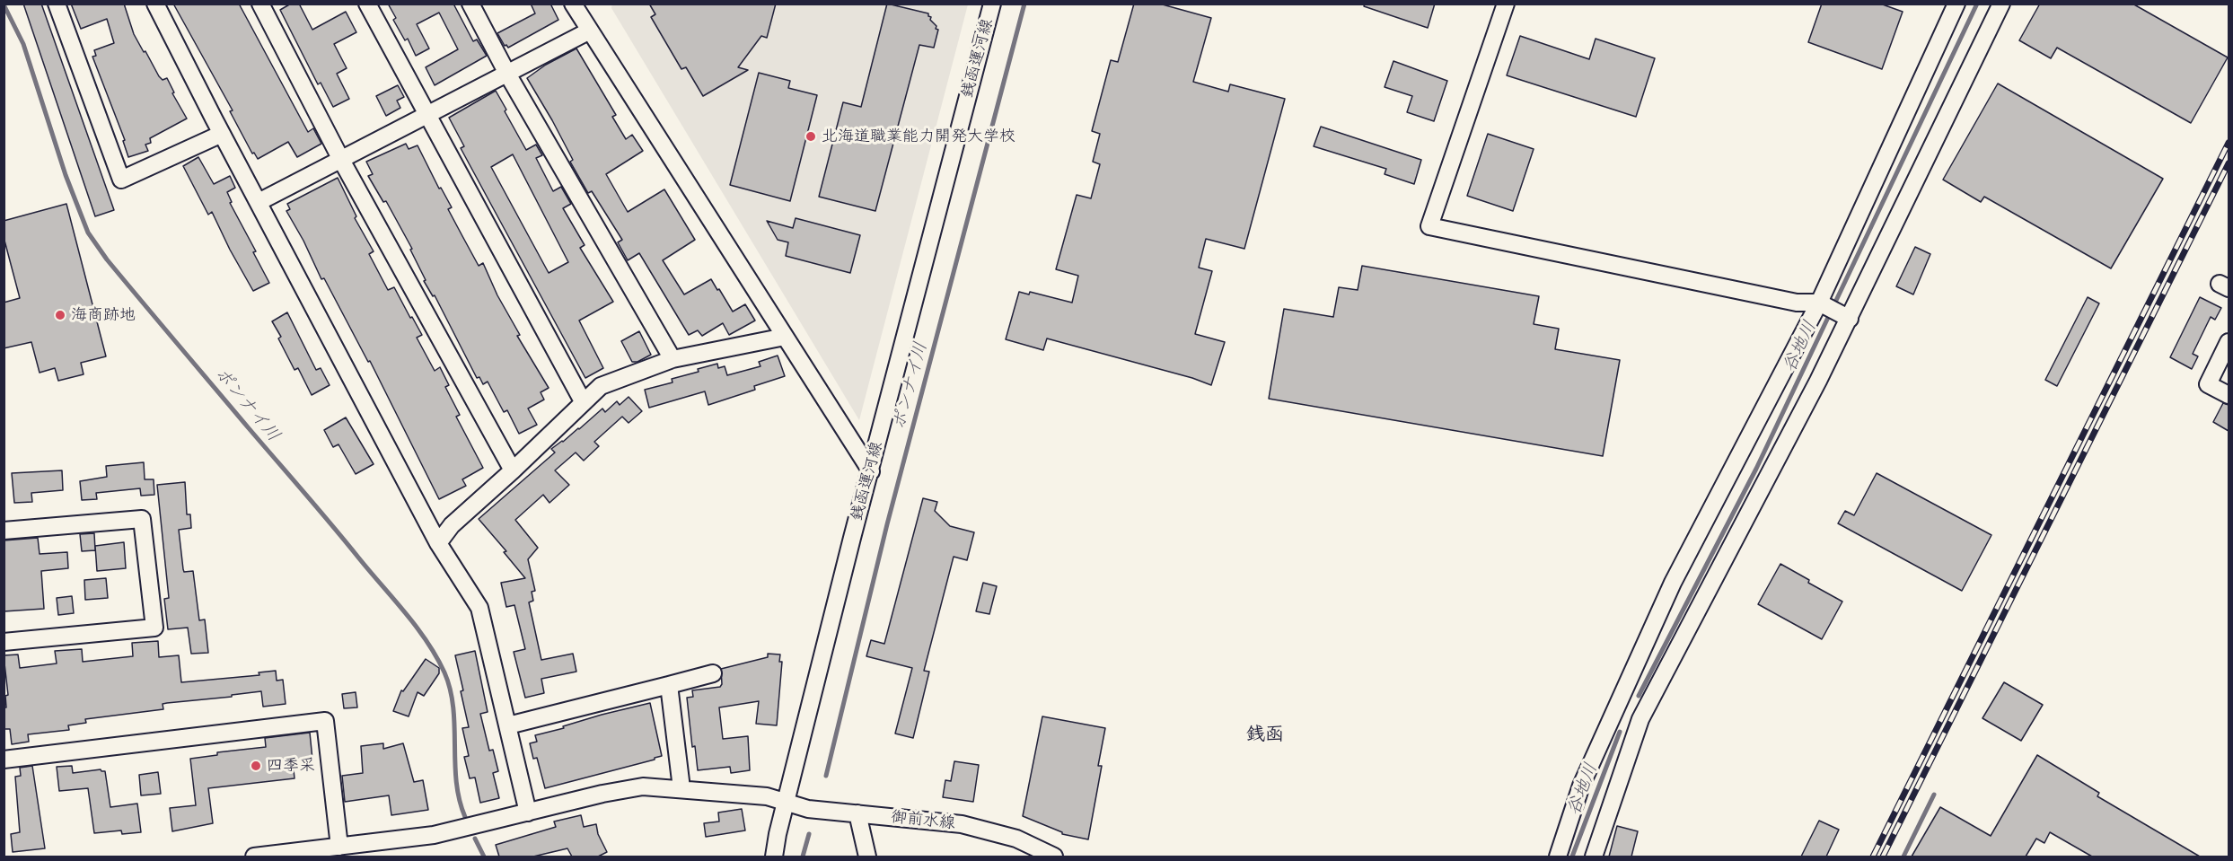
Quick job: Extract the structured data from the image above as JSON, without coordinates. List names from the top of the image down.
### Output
{
  "streets": {
    "street": ["銭函運河線", "御前水線"]
  },
  "crossings": [
    ["銭函運河線", "御前水線"]
  ],
  "districts": ["銭函"],
  "water": ["谷地川", "ポンナイ川"],
  "places": ["北海道職業能力開発大学校", "海商跡地", "四季采"]
}
